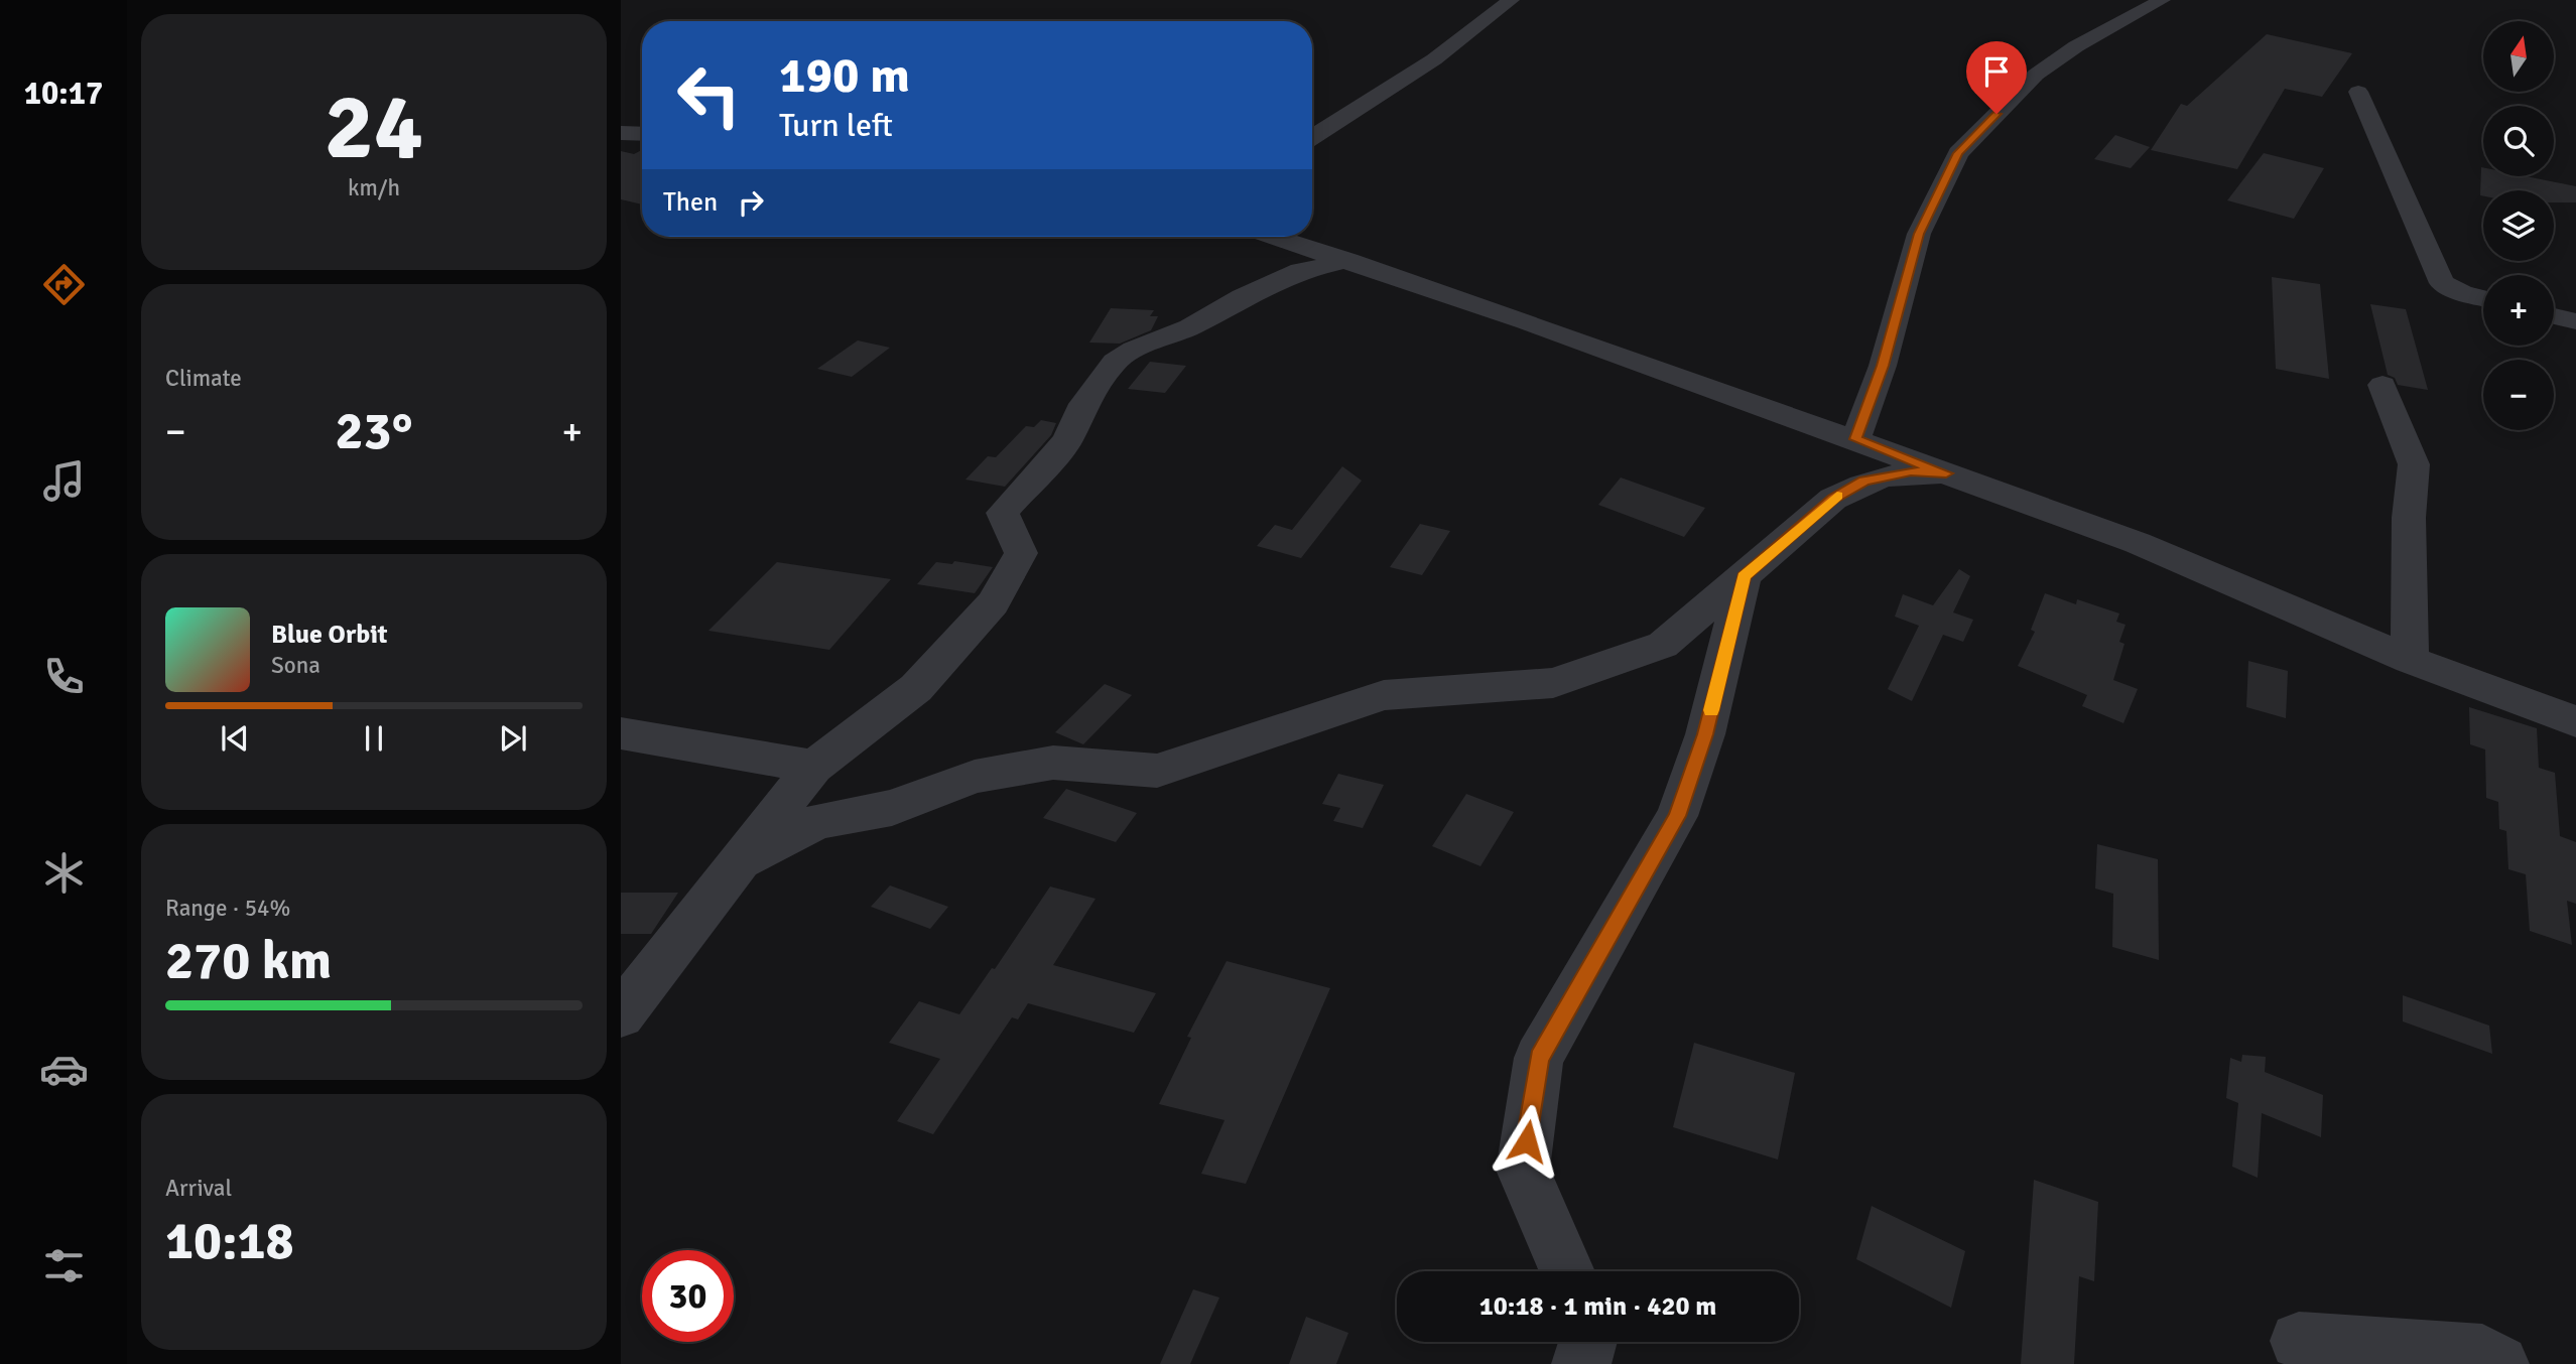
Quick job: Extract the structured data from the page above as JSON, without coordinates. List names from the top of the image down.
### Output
{
  "north": "top",
  "page": {
    "tabs": "10:17",
    "tile": [
      ["24", "km/h"],
      "Climate",
      ["Range · 54%", "270 km"],
      ["Arrival", "10:18"]
    ],
    "map_buttons": ["+", "−"],
    "turn": ["190 m", "Turn left"],
    "then": "Then",
    "heat": ["−", "23°", "+"],
    "song": ["Blue Orbit", "Sona"],
    "limit": "30",
    "trip": "10:18 · 1 min · 420 m"
  }
}
